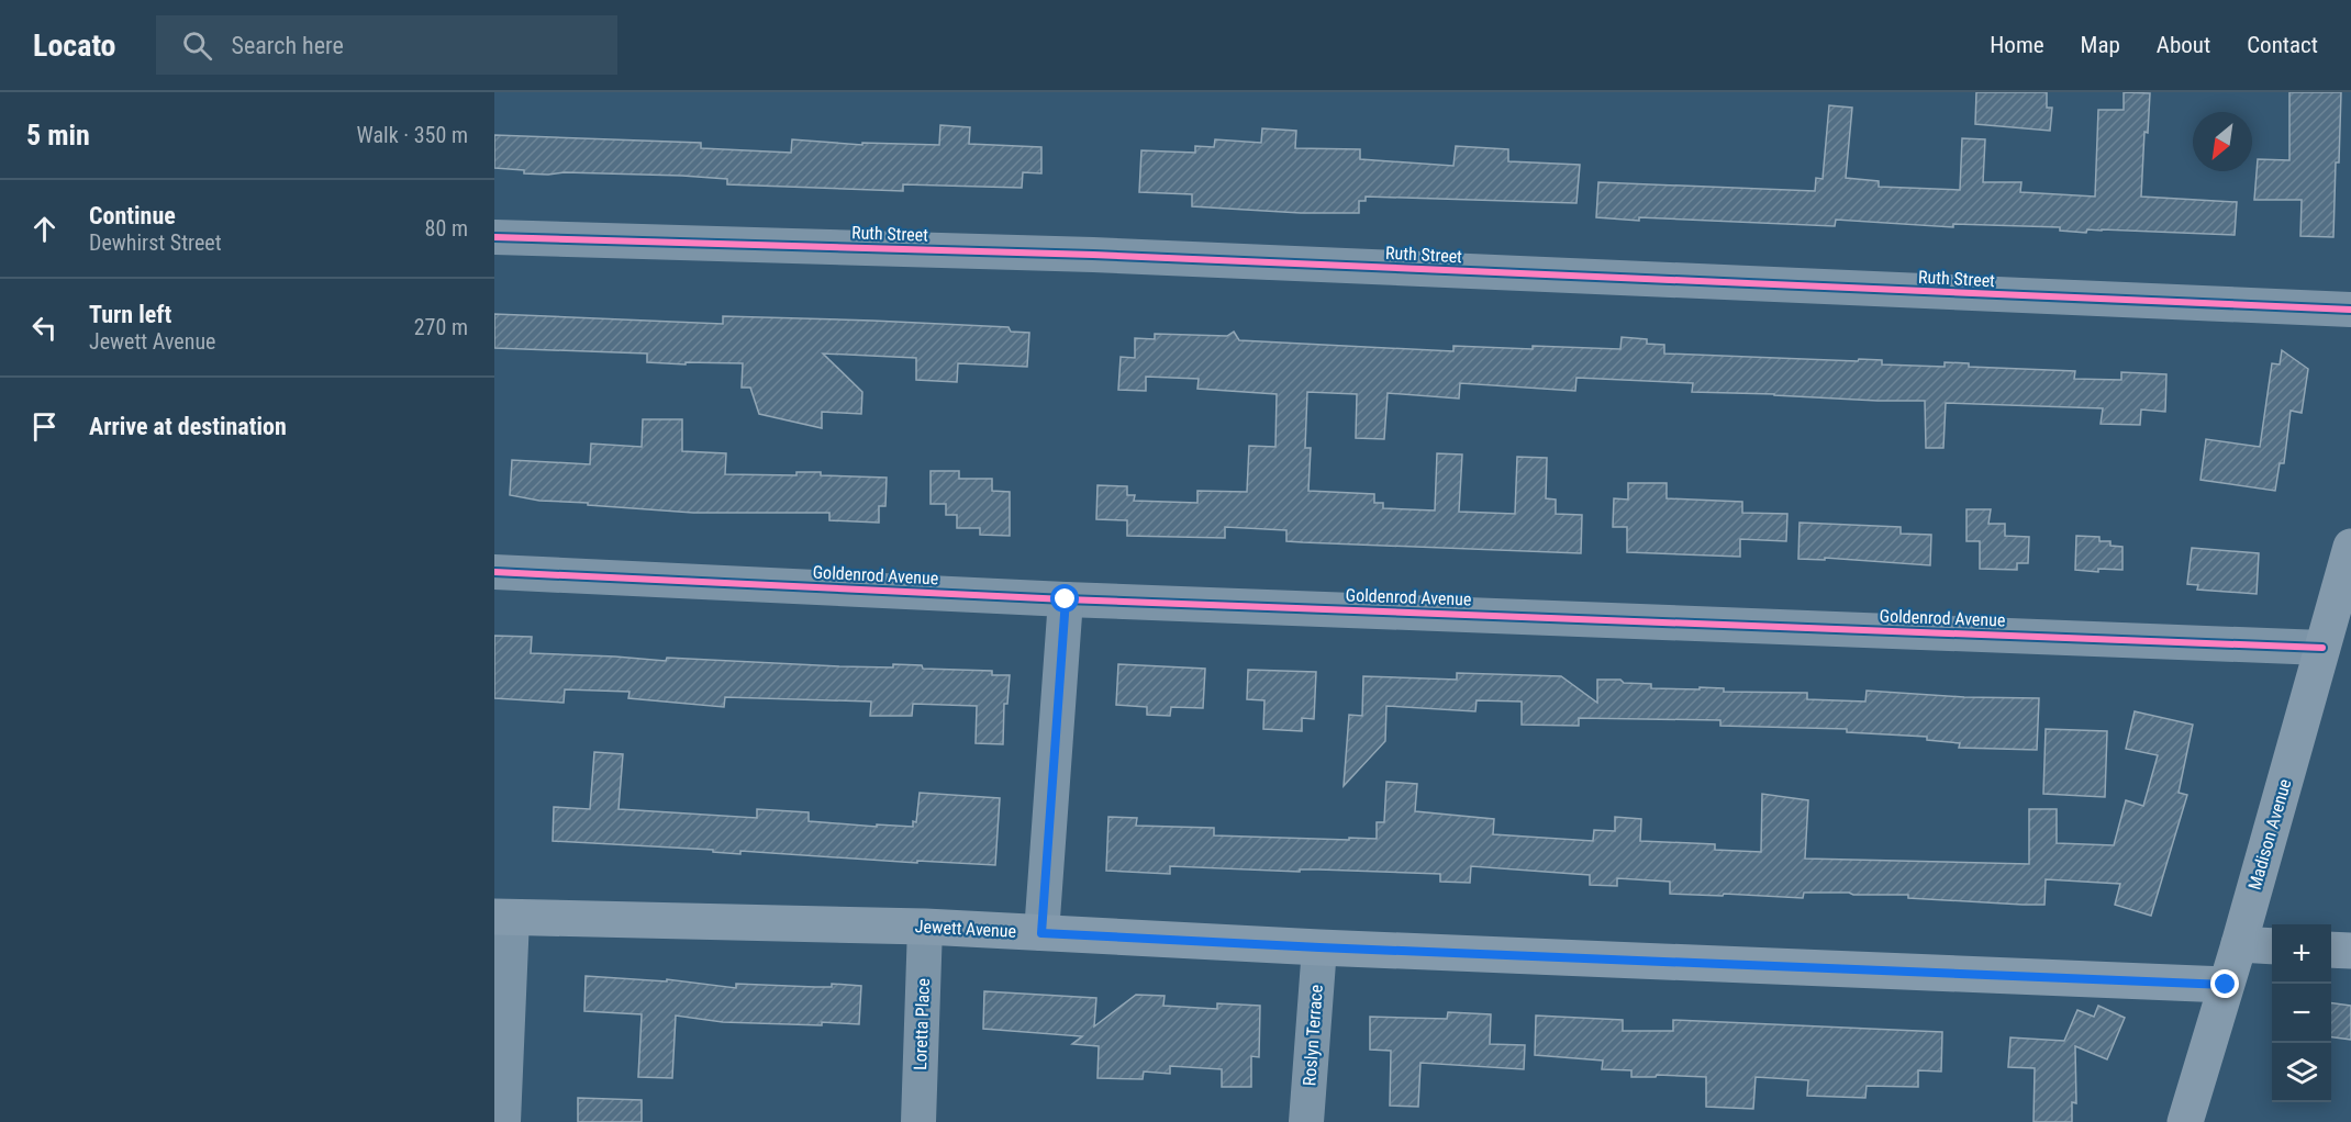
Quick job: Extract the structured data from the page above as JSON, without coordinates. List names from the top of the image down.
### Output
{
  "streets": {
    "main road": ["Madison Avenue", "Jewett Avenue"],
    "street": [
      "Ruth Street",
      "Goldenrod Avenue",
      "Loretta Place",
      "Roslyn Terrace"
    ]
  },
  "crossings": [
    ["Goldenrod Avenue", "Madison Avenue"],
    ["Madison Avenue", "Jewett Avenue"],
    ["Jewett Avenue", "Loretta Place"],
    ["Jewett Avenue", "Roslyn Terrace"]
  ],
  "north": "bottom left",
  "page": {
    "header": "Locato",
    "search": "Search here",
    "nav": [
      "Home",
      "Map",
      "About",
      "Contact"
    ],
    "heading": ["5 min", "Walk · 350 m"],
    "list": [
      ["Continue", "Dewhirst Street", "80 m"],
      ["Turn left", "Jewett Avenue", "270 m"],
      "Arrive at destination"
    ],
    "map_buttons": ["+", "−"]
  }
}
